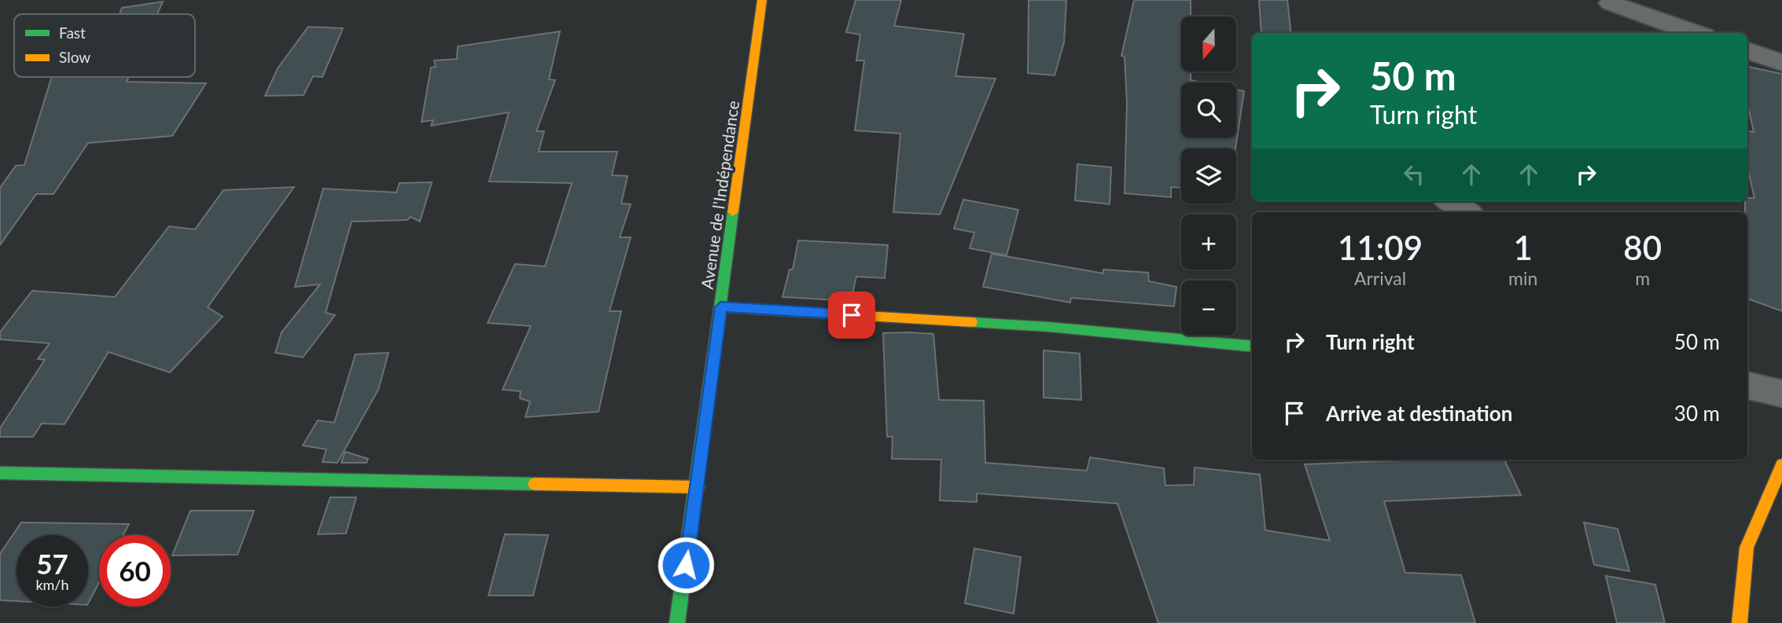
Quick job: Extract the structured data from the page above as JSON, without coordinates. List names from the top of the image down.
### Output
{
  "streets": {
    "street": ["Avenue de l'Indépendance"]
  },
  "legend": ["Fast", "Slow"],
  "north": "bottom",
  "page": {
    "map_buttons": ["+", "−"],
    "turn": ["50 m", "Turn right"],
    "eta": [
      "11:09",
      "Arrival",
      "1",
      "min",
      "80",
      "m"
    ],
    "list": [
      {
        "name": "Turn right",
        "value": "50 m"
      },
      {
        "name": "Arrive at destination",
        "value": "30 m"
      }
    ],
    "speed": "57 km/h",
    "limit": "60"
  }
}
